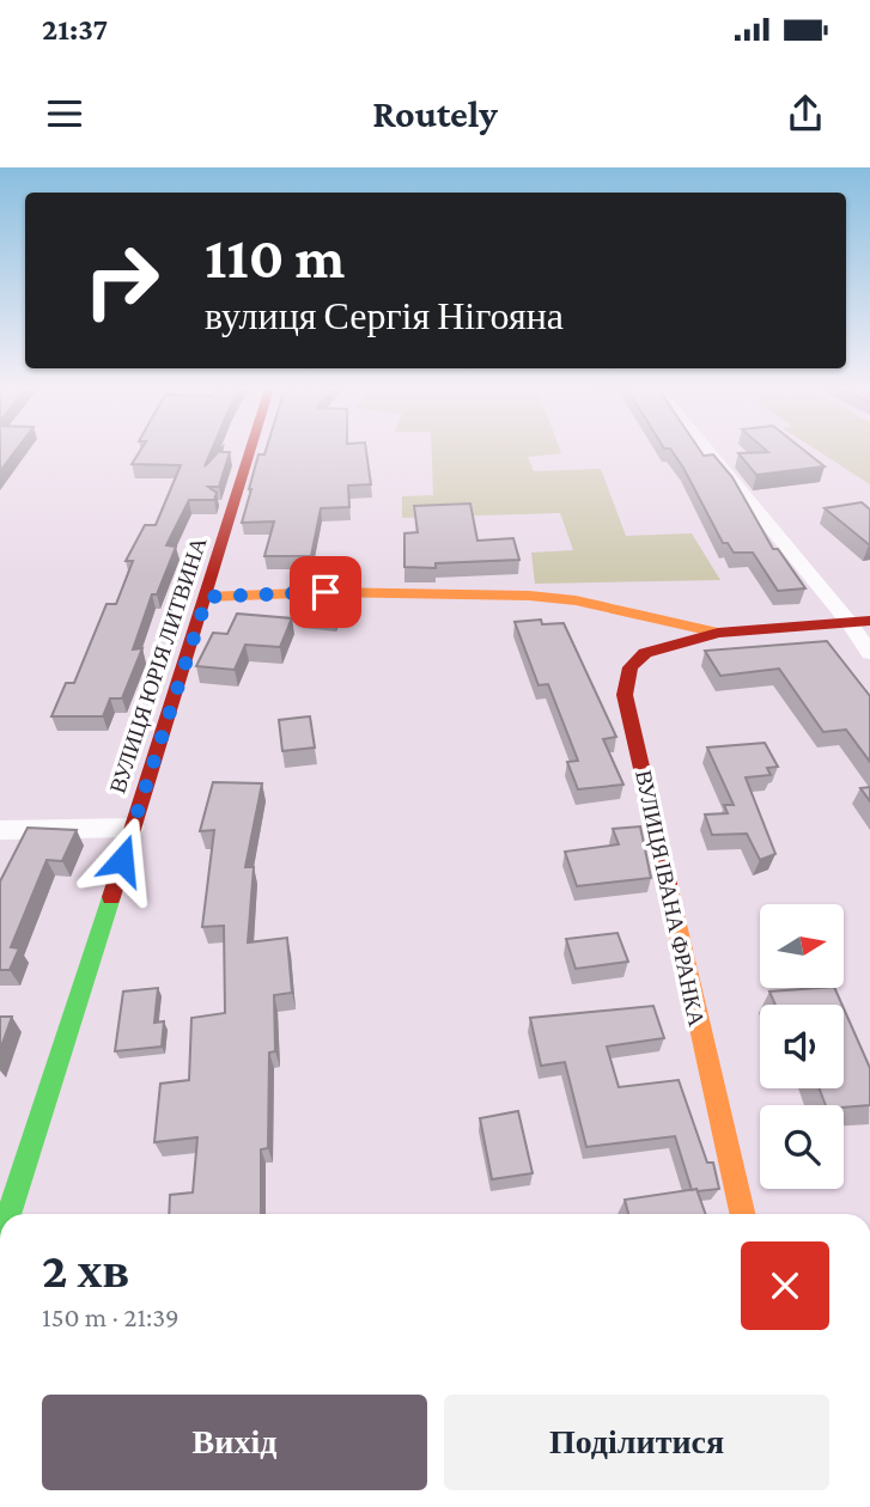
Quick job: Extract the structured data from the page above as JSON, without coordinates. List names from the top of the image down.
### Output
{
  "streets": {
    "street": ["ВУЛИЦЯ ЮРІЯ ЛИТВИНА", "ВУЛИЦЯ ІВАНА ФРАНКА"]
  },
  "north": "right",
  "page": {
    "status": "21:37",
    "header": "Routely",
    "turn": ["110 m", "вулиця Сергія Нігояна"],
    "heading": ["2 хв", "150 m · 21:39"],
    "buttons": ["Вихід", "Поділитися"]
  }
}
